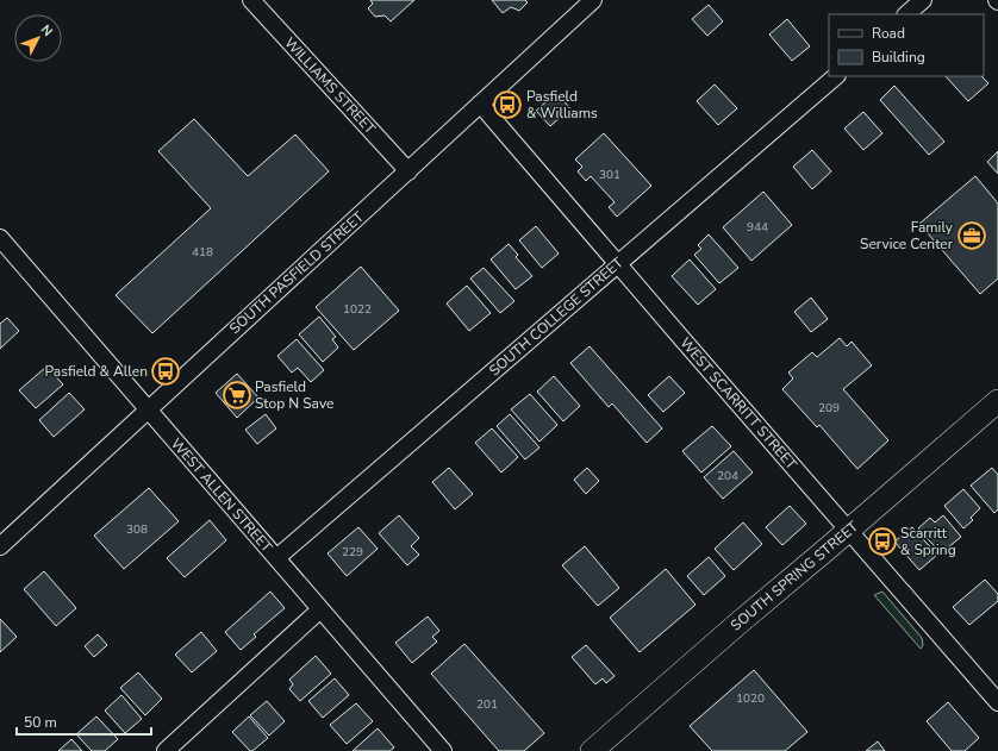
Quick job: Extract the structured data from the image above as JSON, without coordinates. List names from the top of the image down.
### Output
{
  "streets": {
    "street": [
      "WILLIAMS STREET",
      "SOUTH PASFIELD STREET",
      "SOUTH COLLEGE STREET",
      "WEST SCARRITT STREET",
      "WEST ALLEN STREET",
      "SOUTH SPRING STREET"
    ]
  },
  "crossings": [
    ["WILLIAMS STREET", "SOUTH PASFIELD STREET"],
    ["SOUTH PASFIELD STREET", "WEST SCARRITT STREET"],
    ["SOUTH PASFIELD STREET", "WEST ALLEN STREET"],
    ["SOUTH COLLEGE STREET", "WEST SCARRITT STREET"],
    ["SOUTH COLLEGE STREET", "WEST ALLEN STREET"],
    ["WEST SCARRITT STREET", "SOUTH SPRING STREET"]
  ],
  "places": {
    "bus stop": ["Pasfield & Williams", "Pasfield & Allen", "Scarritt & Spring"],
    "office": ["Family Service Center"],
    "supermarket": ["Pasfield Stop N Save"]
  },
  "house_numbers": [
    "301",
    "944",
    "418",
    "1022",
    "209",
    "204",
    "308",
    "229",
    "1020",
    "201"
  ],
  "legend": ["Road", "Building"],
  "scale_bar": "50 m",
  "north": "top right"
}
